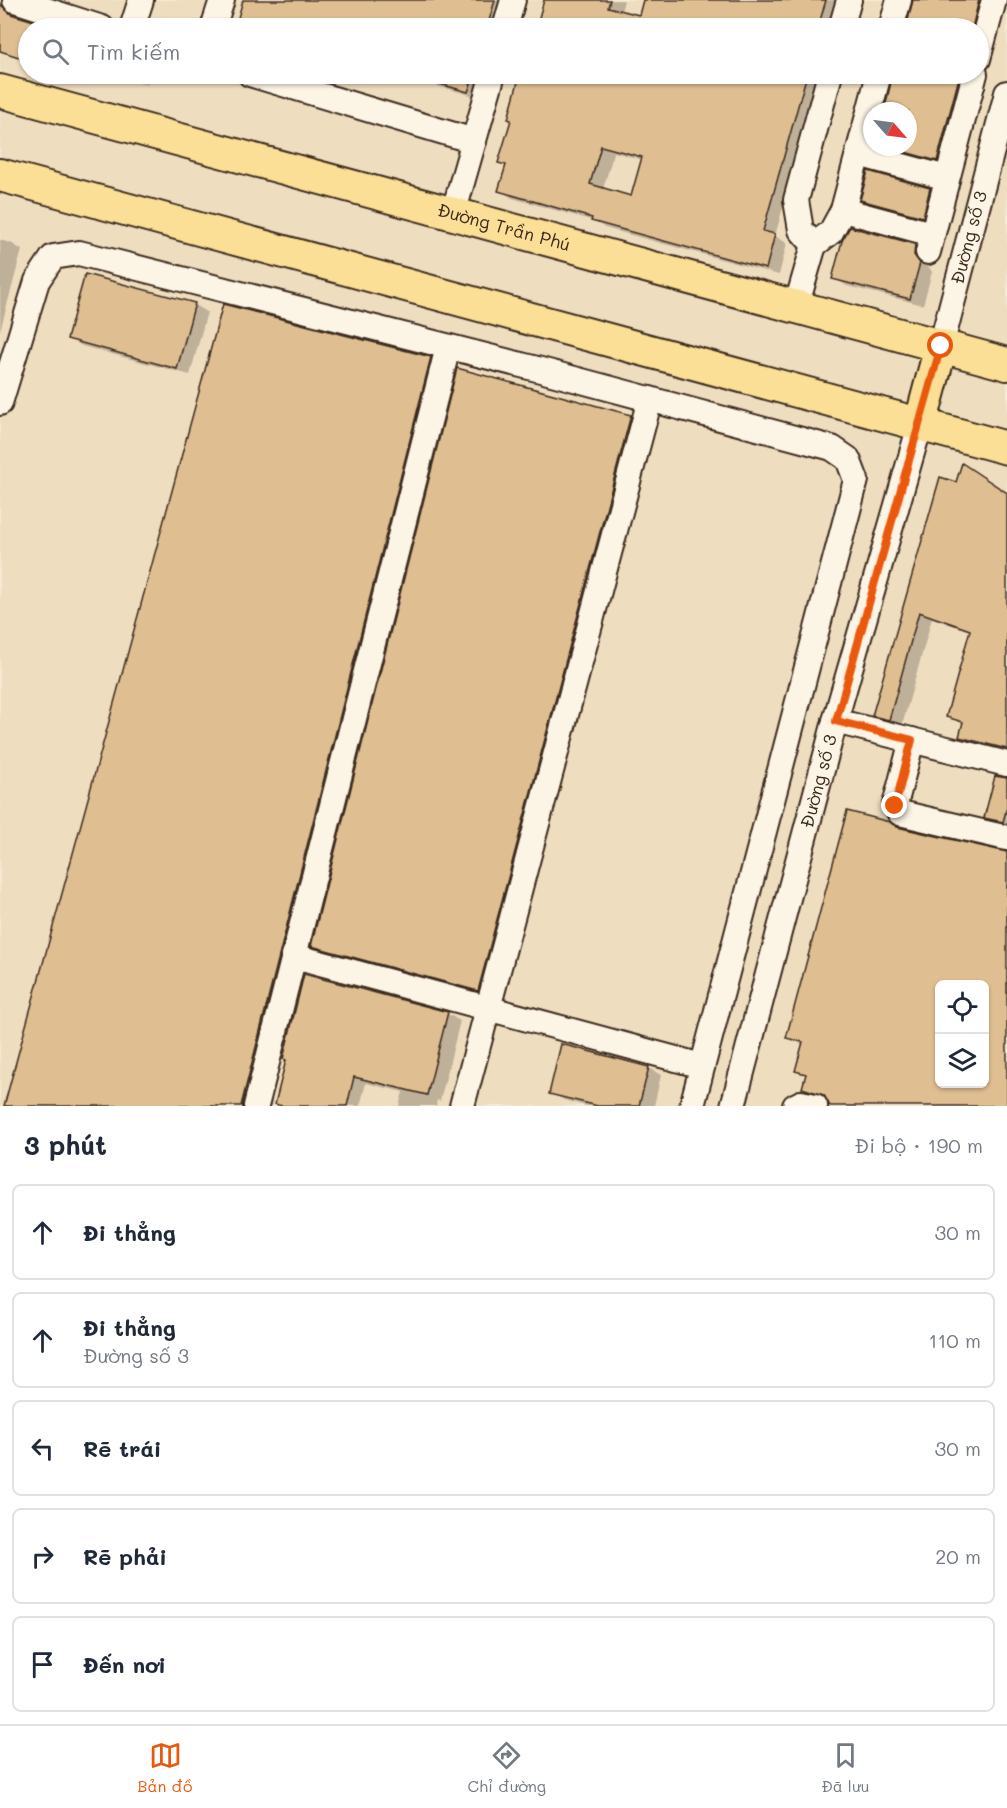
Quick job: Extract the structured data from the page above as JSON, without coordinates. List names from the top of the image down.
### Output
{
  "streets": {
    "main road": ["Đường Trần Phú"],
    "street": ["Đường số 3"]
  },
  "crossings": [
    ["Đường Trần Phú", "Đường số 3"]
  ],
  "north": "bottom right",
  "page": {
    "search": "Tìm kiếm",
    "heading": ["3 phút", "Đi bộ · 190 m"],
    "list": [
      ["Đi thẳng", "30 m"],
      ["Đi thẳng", "Đường số 3", "110 m"],
      ["Rẽ trái", "30 m"],
      ["Rẽ phải", "20 m"],
      "Đến nơi"
    ],
    "nav": ["Bản đồ", "Chỉ đường", "Đã lưu"]
  }
}
